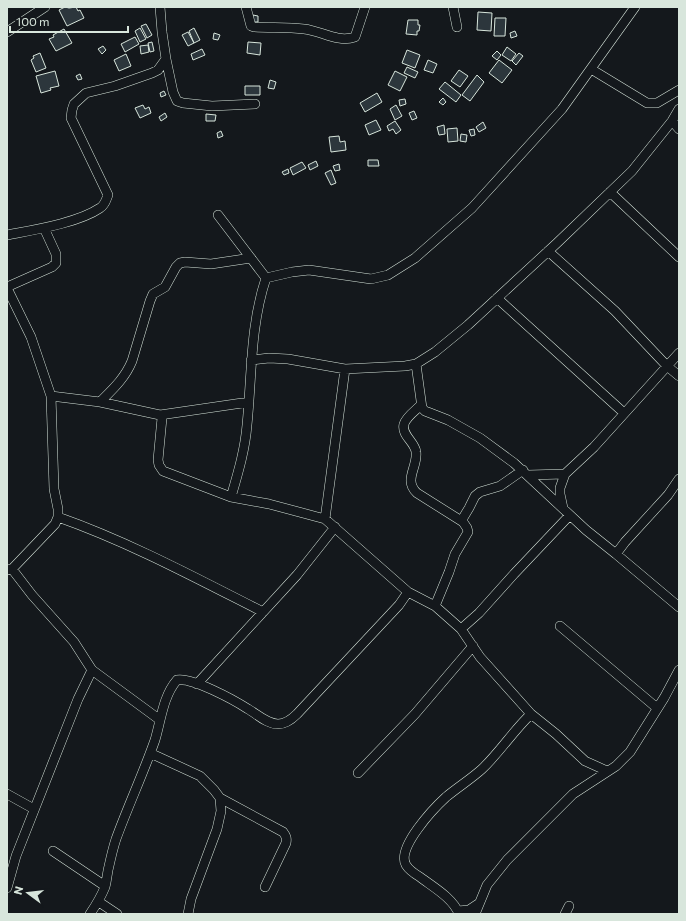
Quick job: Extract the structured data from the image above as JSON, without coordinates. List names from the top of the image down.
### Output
{
  "scale_bar": "100 m",
  "north": "left"
}
